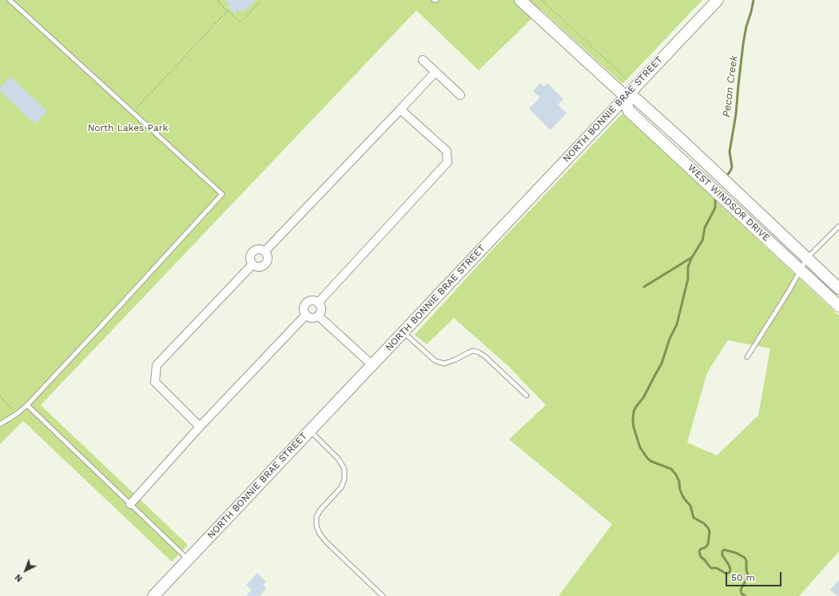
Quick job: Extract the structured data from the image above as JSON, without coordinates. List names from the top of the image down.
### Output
{
  "streets": {
    "main road": ["NORTH BONNIE BRAE STREET", "WEST WINDSOR DRIVE"]
  },
  "crossings": [
    ["NORTH BONNIE BRAE STREET", "WEST WINDSOR DRIVE"]
  ],
  "water": ["Pecan Creek"],
  "parks": ["North Lakes Park"],
  "scale_bar": "50 m",
  "north": "bottom left"
}
